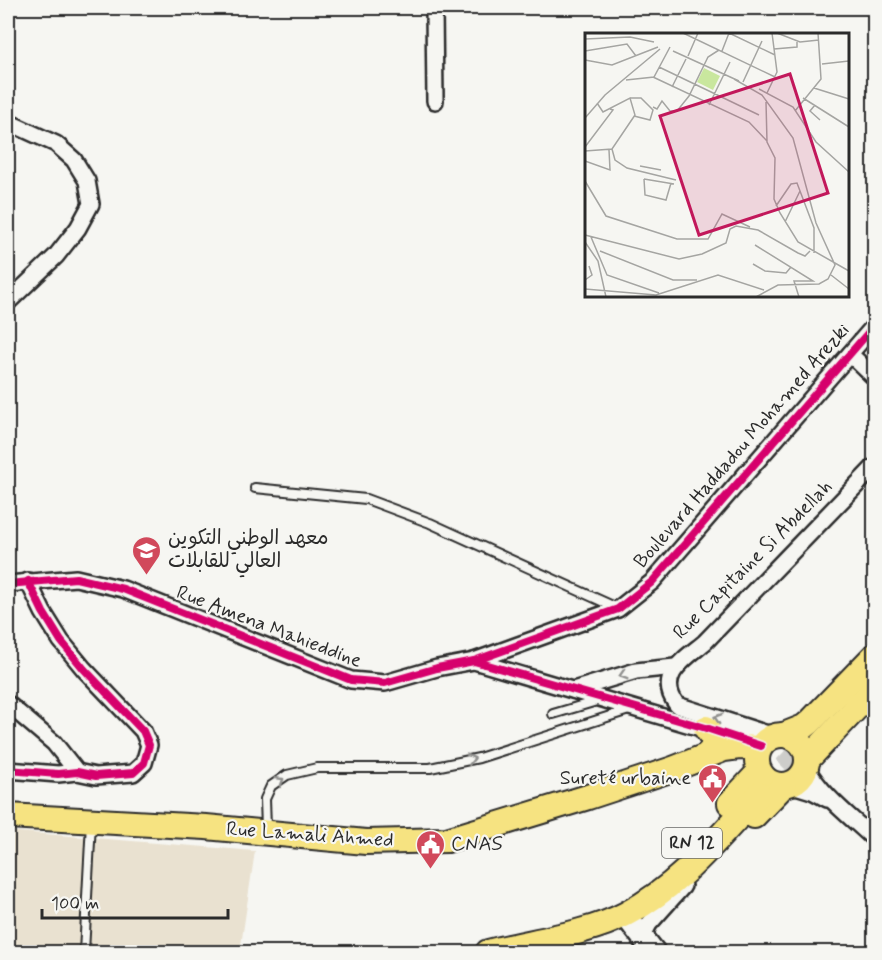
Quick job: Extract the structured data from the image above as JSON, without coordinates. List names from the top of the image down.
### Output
{
  "streets": {
    "main road": ["Rue Lamali Ahmed", "RN 12"],
    "street": ["Boulevard Haddadou Mohamed Arezki", "Rue Capitaine Si Abdellah", "Rue Amena Mahieddine"]
  },
  "crossings": [
    ["Boulevard Haddadou Mohamed Arezki", "Rue Amena Mahieddine"],
    ["Rue Amena Mahieddine", "Rue Lamali Ahmed"],
    ["Rue Amena Mahieddine", "RN 12"],
    ["Rue Lamali Ahmed", "RN 12"]
  ],
  "places": {
    "school or university": ["معهد الوطني التكوين العالي للقابلات"],
    "public building": ["Sureté urbaine", "CNAS"]
  },
  "scale_bar": "100 m"
}
